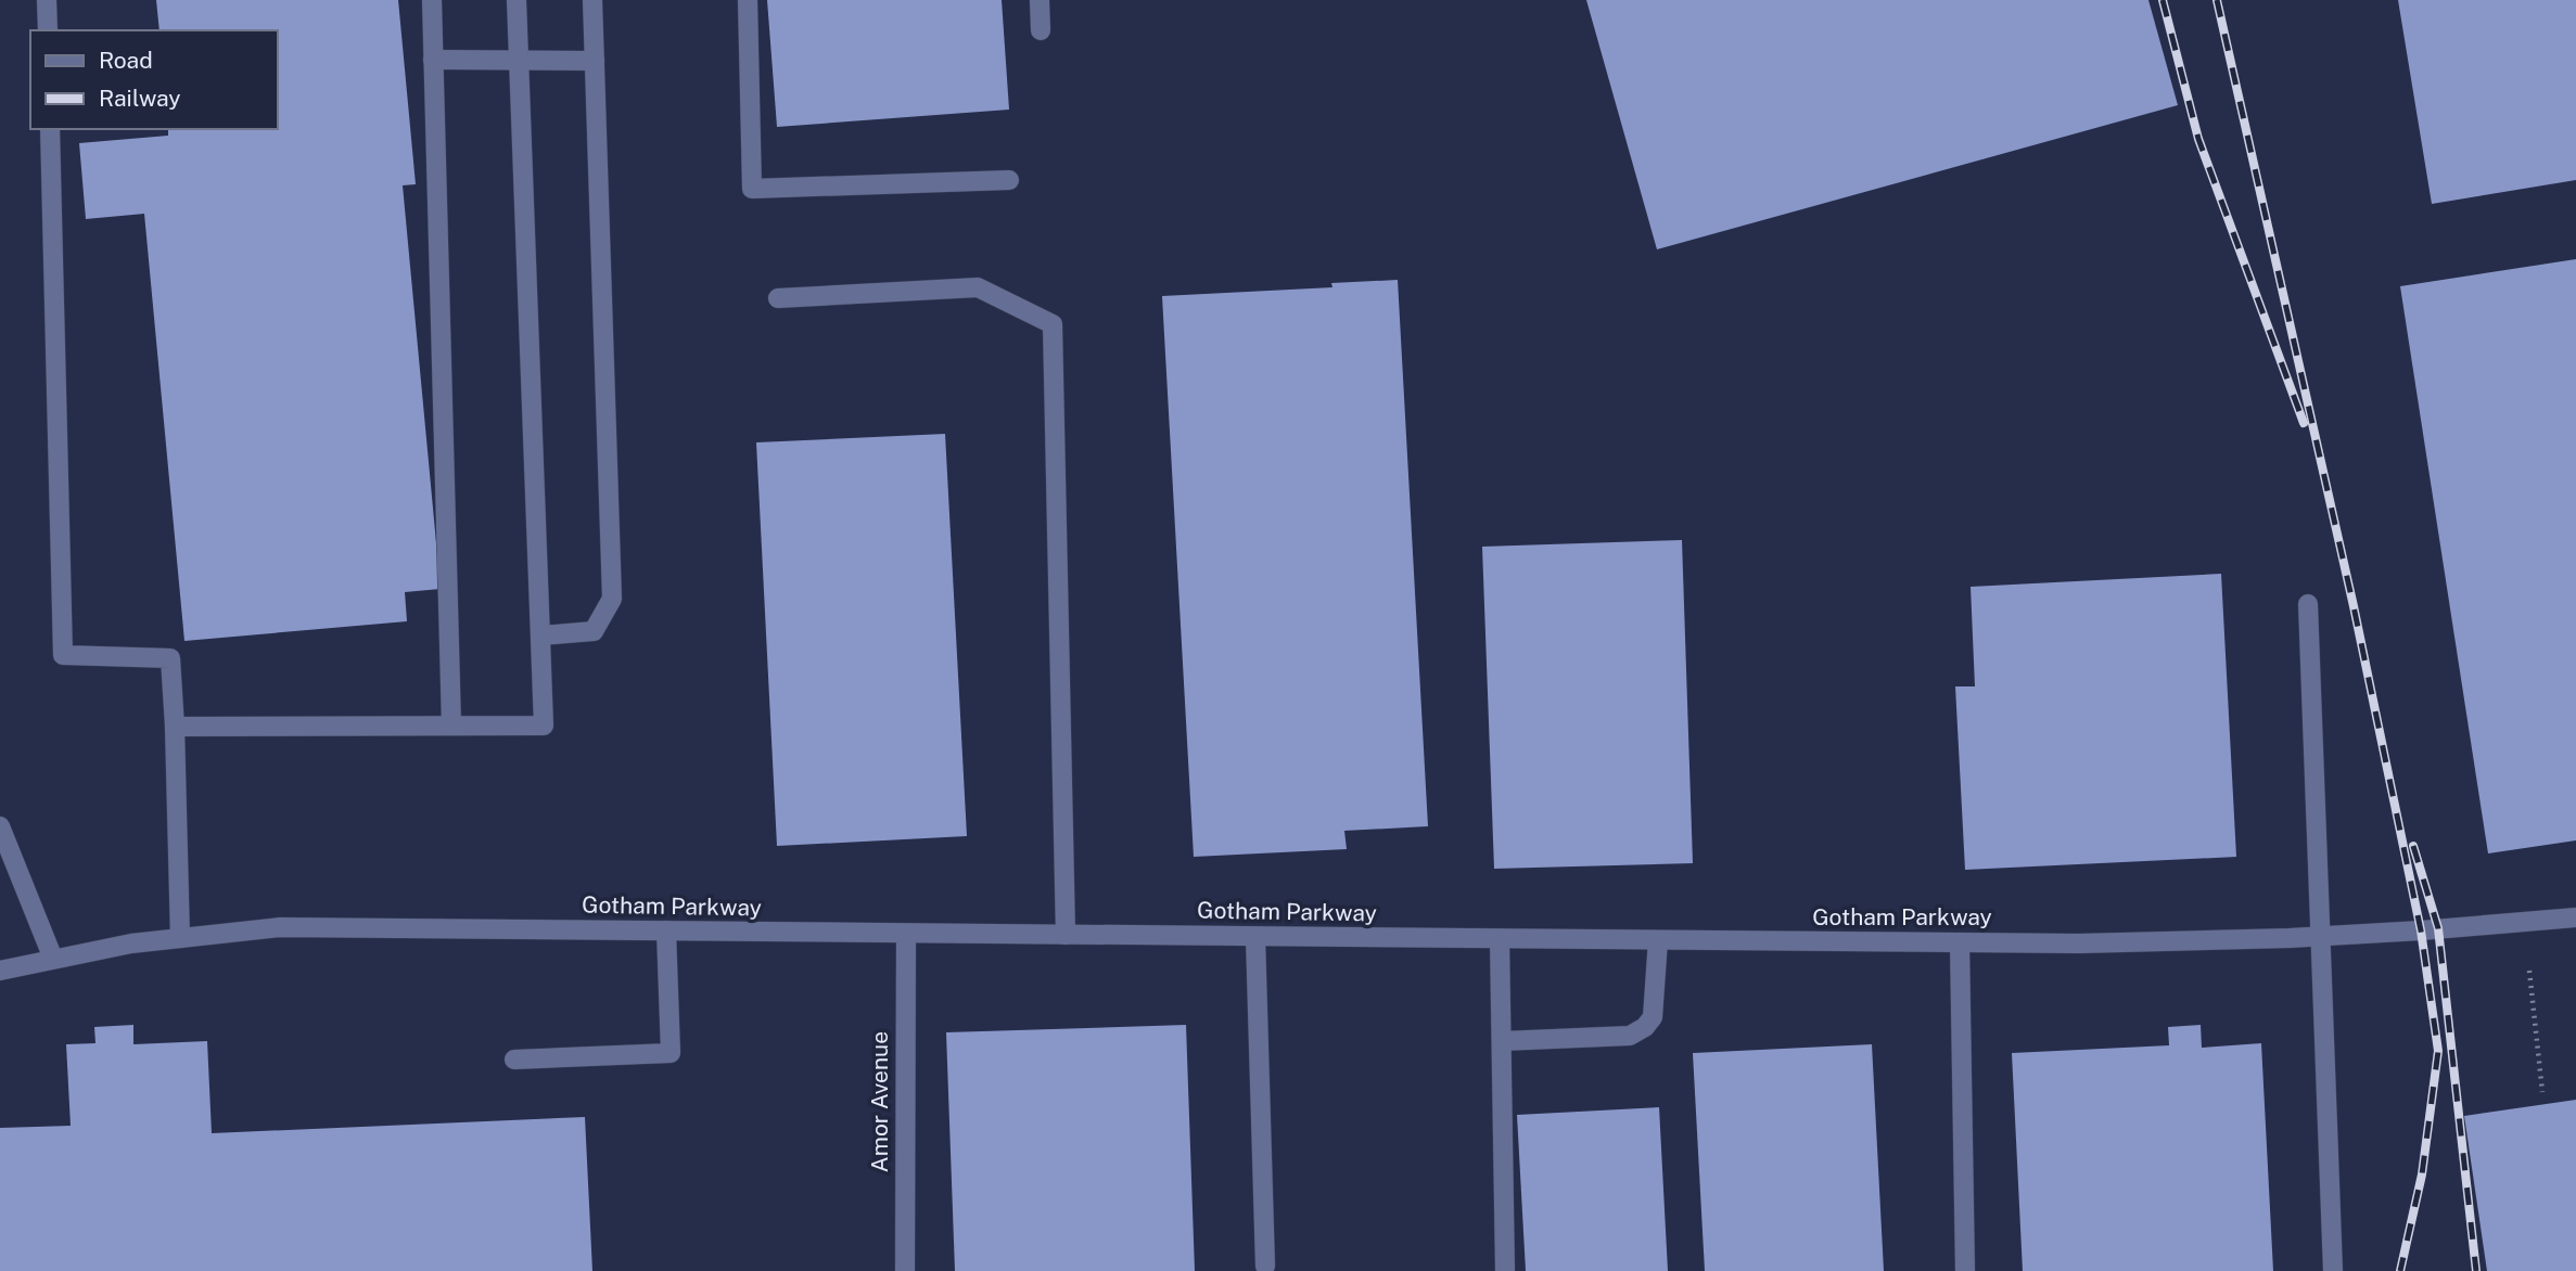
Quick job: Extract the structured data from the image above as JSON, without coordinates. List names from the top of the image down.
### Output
{
  "streets": {
    "street": ["Gotham Parkway", "Amor Avenue"]
  },
  "crossings": [
    ["Gotham Parkway", "Amor Avenue"]
  ],
  "legend": ["Road", "Railway"]
}
